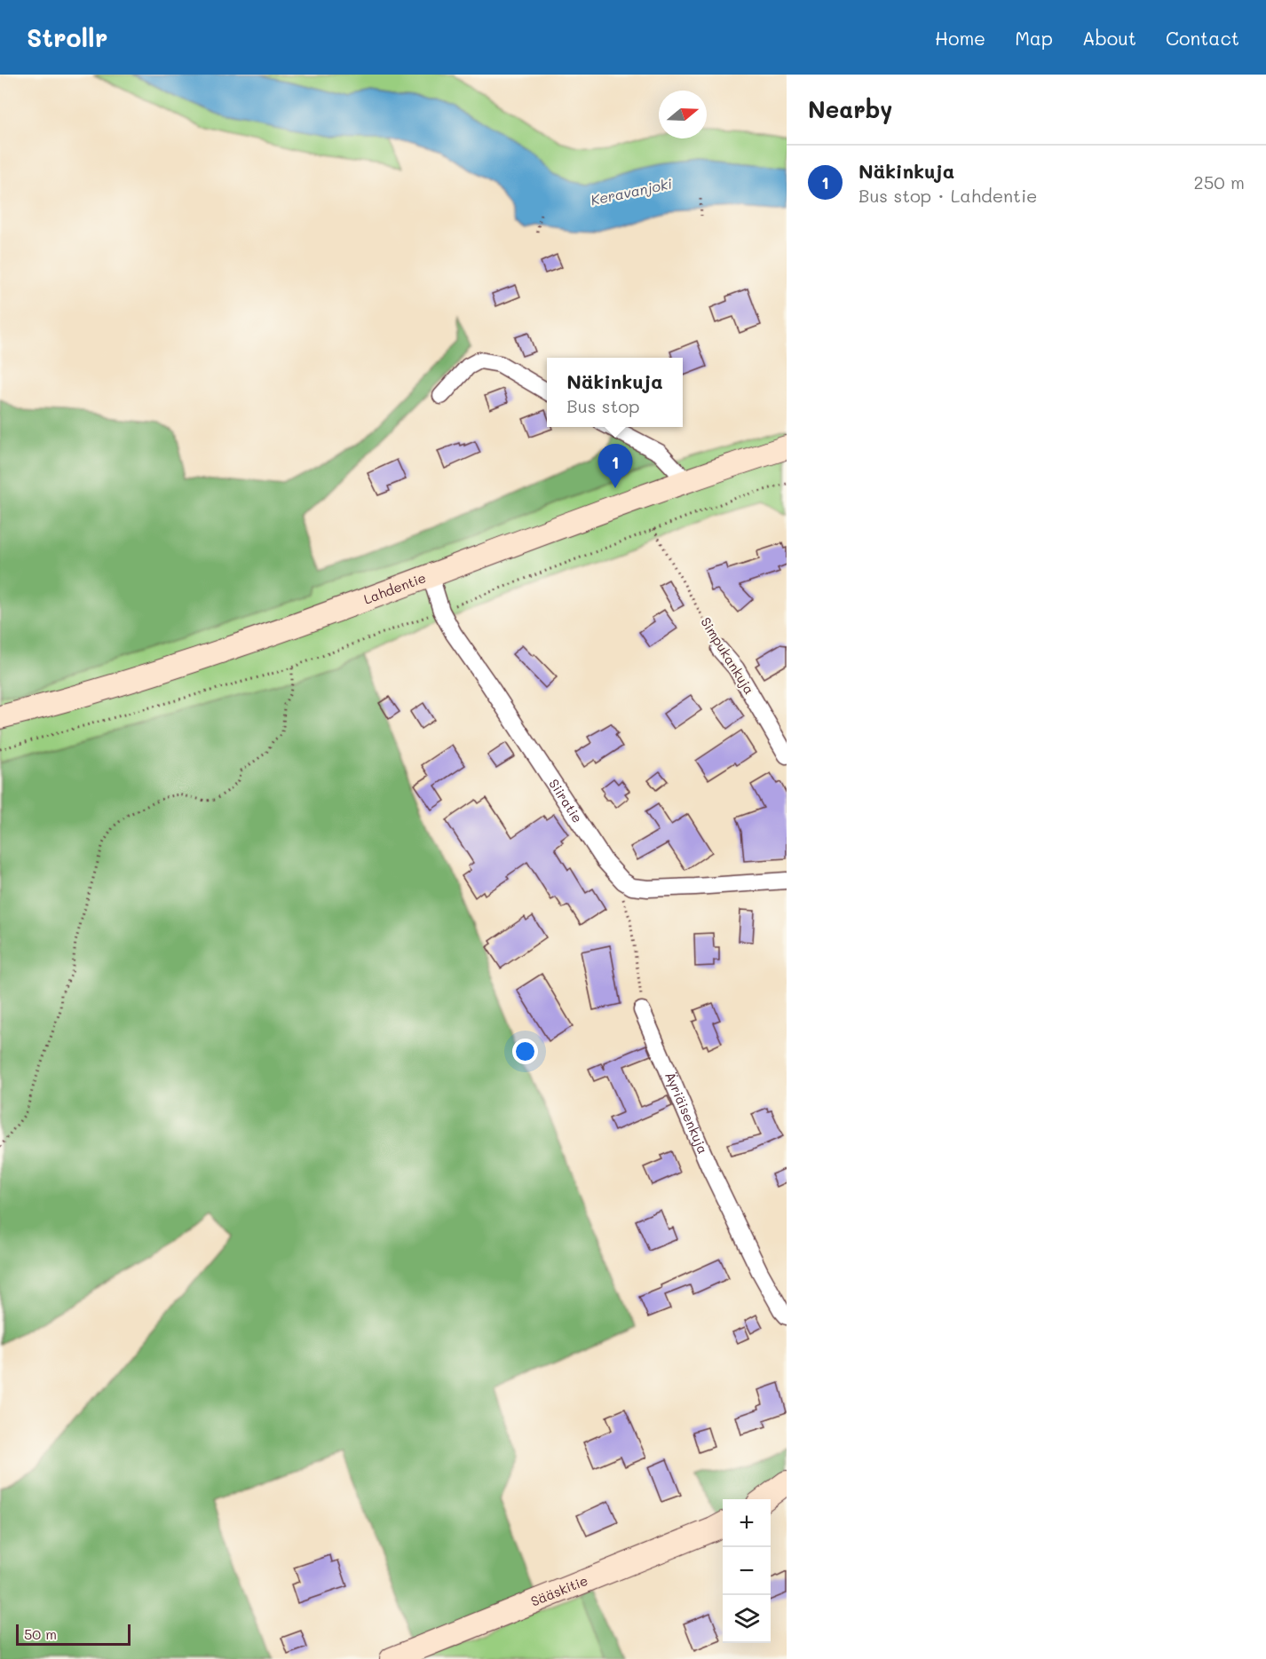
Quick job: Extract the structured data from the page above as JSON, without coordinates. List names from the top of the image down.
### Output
{
  "streets": {
    "main road": ["Lahdentie", "Sääskitie"],
    "street": ["Simpukankuja", "Siiratie", "Äyriäisenkuja"]
  },
  "crossings": [
    ["Lahdentie", "Siiratie"]
  ],
  "water": ["Keravanjoki"],
  "scale_bar": "50 m",
  "north": "right",
  "page": {
    "header": "Strollr",
    "nav": [
      "Home",
      "Map",
      "About",
      "Contact"
    ],
    "heading": "Nearby",
    "list": [
      {
        "mark": "1",
        "name": "Näkinkuja",
        "note": "Bus stop · Lahdentie",
        "value": "250 m"
      }
    ],
    "popup": ["Näkinkuja", "Bus stop"],
    "pins": "1",
    "map_buttons": ["+", "−"],
    "scale": "50 m"
  }
}
